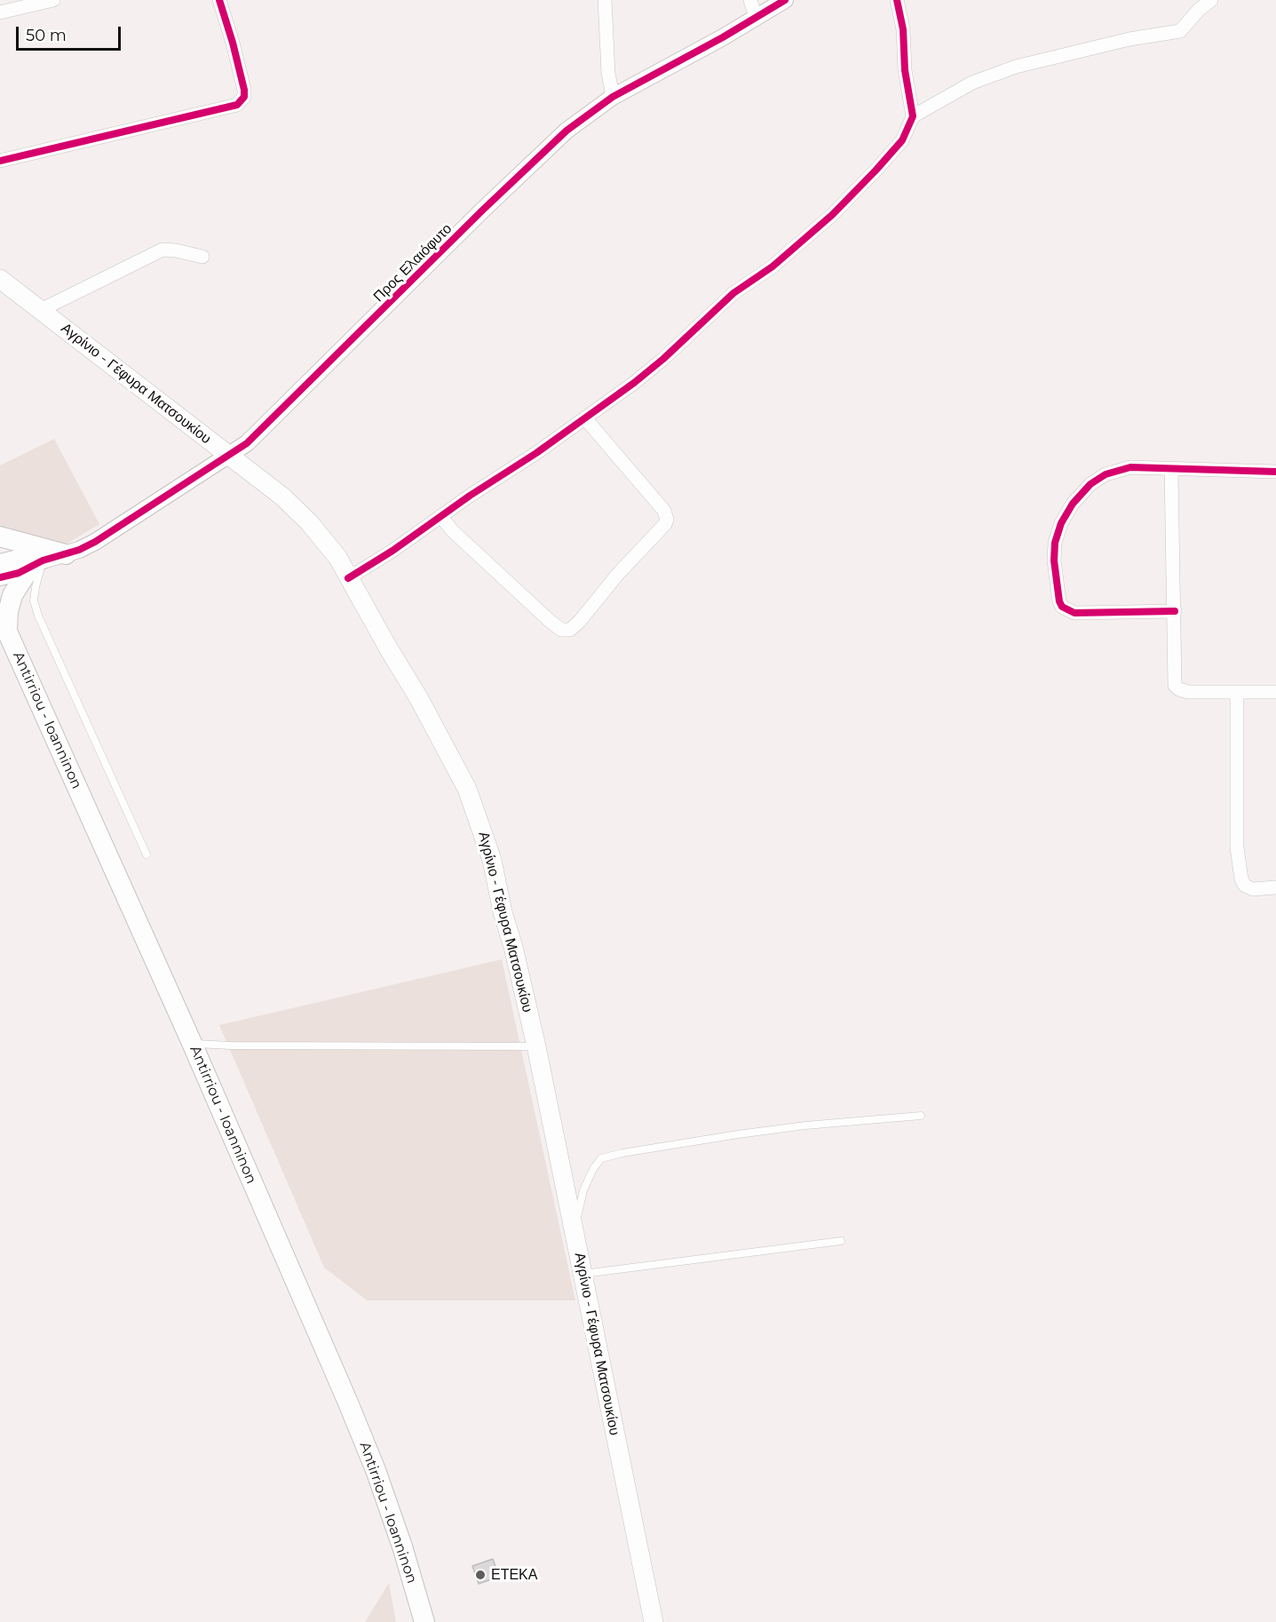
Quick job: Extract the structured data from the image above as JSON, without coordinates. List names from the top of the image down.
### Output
{
  "streets": {
    "main road": ["Αγρίνιο - Γέφυρα Ματσουκίου", "Antirriou - Ioanninon"],
    "street": ["Προς Ελαιόφυτο"]
  },
  "crossings": [
    ["Προς Ελαιόφυτο", "Αγρίνιο - Γέφυρα Ματσουκίου"]
  ],
  "places": ["ΕΤΕΚΑ"],
  "scale_bar": "50 m"
}
